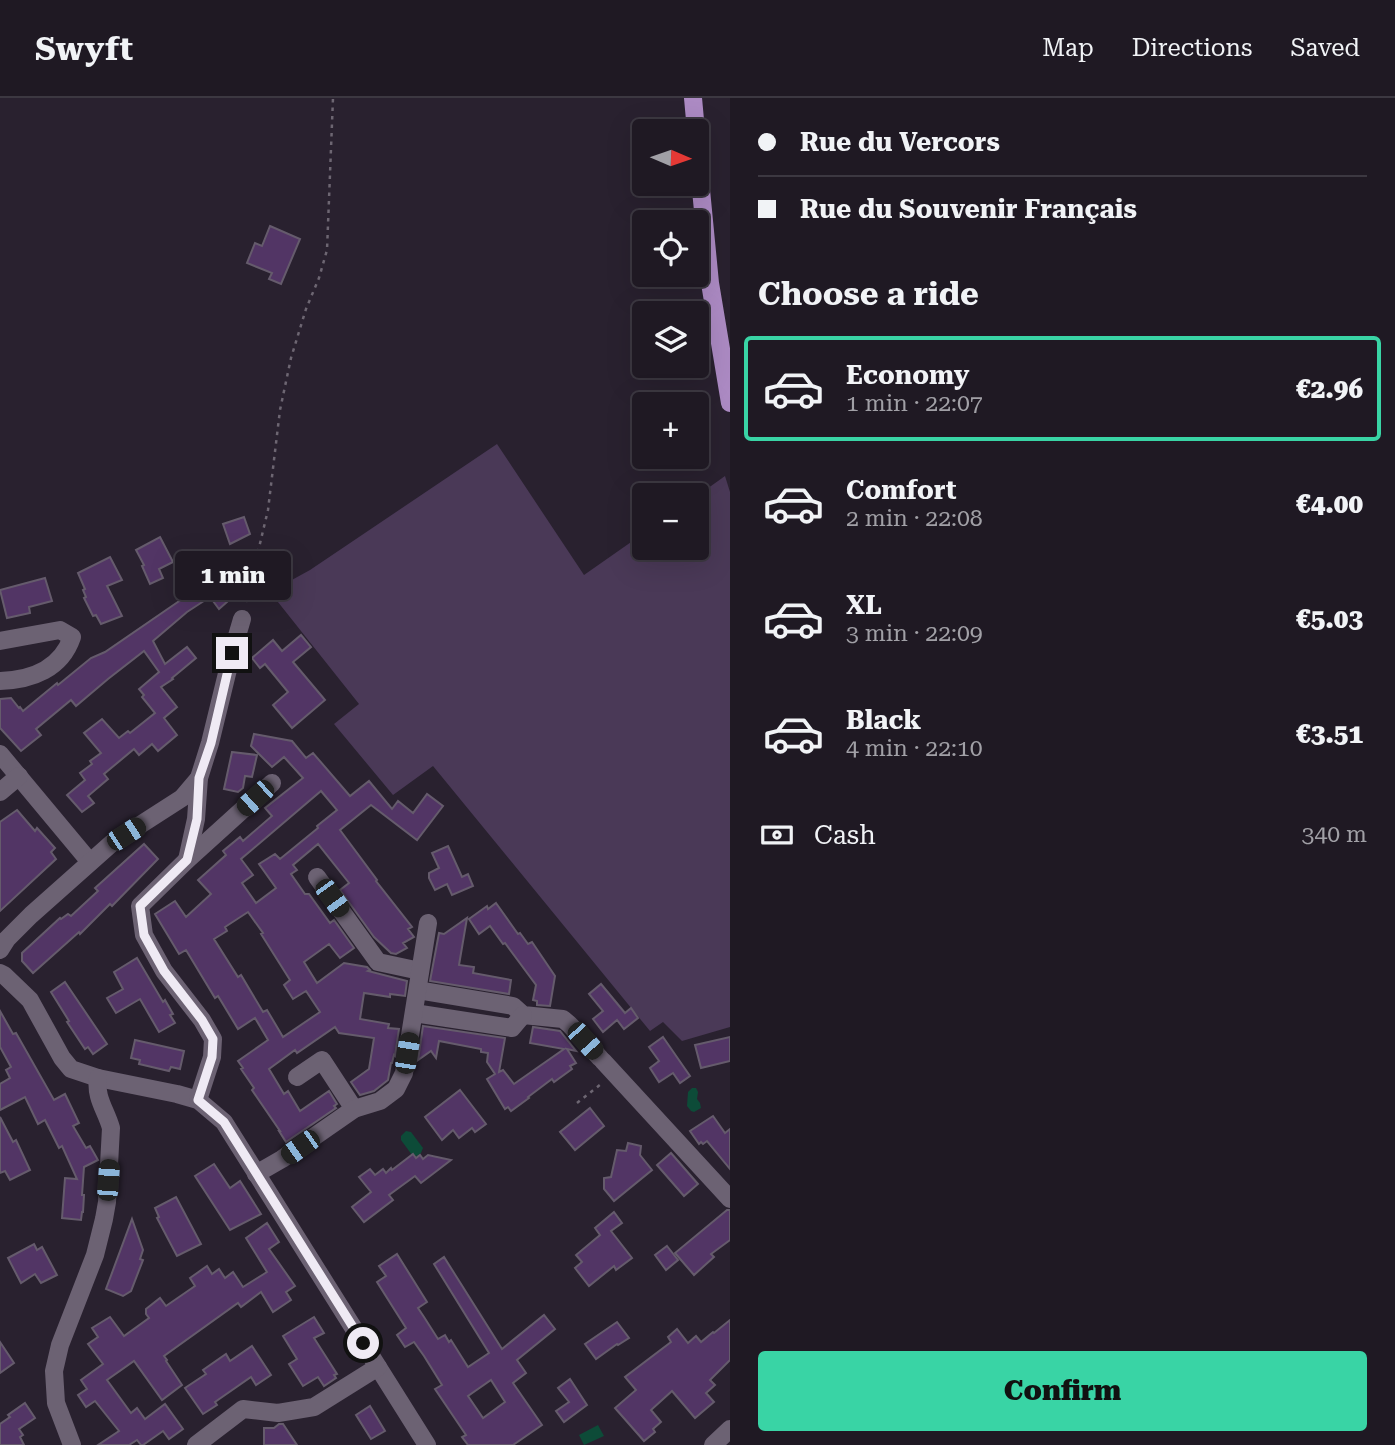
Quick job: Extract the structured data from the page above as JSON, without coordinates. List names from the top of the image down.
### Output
{
  "north": "right",
  "page": {
    "header": "Swyft",
    "nav": ["Map", "Directions", "Saved"],
    "banner": ["Rue du Vercors", "Rue du Souvenir Français"],
    "map_buttons": ["+", "−"],
    "heading": "Choose a ride",
    "list": [
      {
        "name": "Economy",
        "note": "1 min · 22:07",
        "value": "€2.96"
      },
      {
        "name": "Comfort",
        "note": "2 min · 22:08",
        "value": "€4.00"
      },
      {
        "name": "XL",
        "note": "3 min · 22:09",
        "value": "€5.03"
      },
      {
        "name": "Black",
        "note": "4 min · 22:10",
        "value": "€3.51"
      }
    ],
    "bubble": "1 min",
    "pay": ["Cash", "340 m"],
    "buttons": "Confirm"
  }
}
